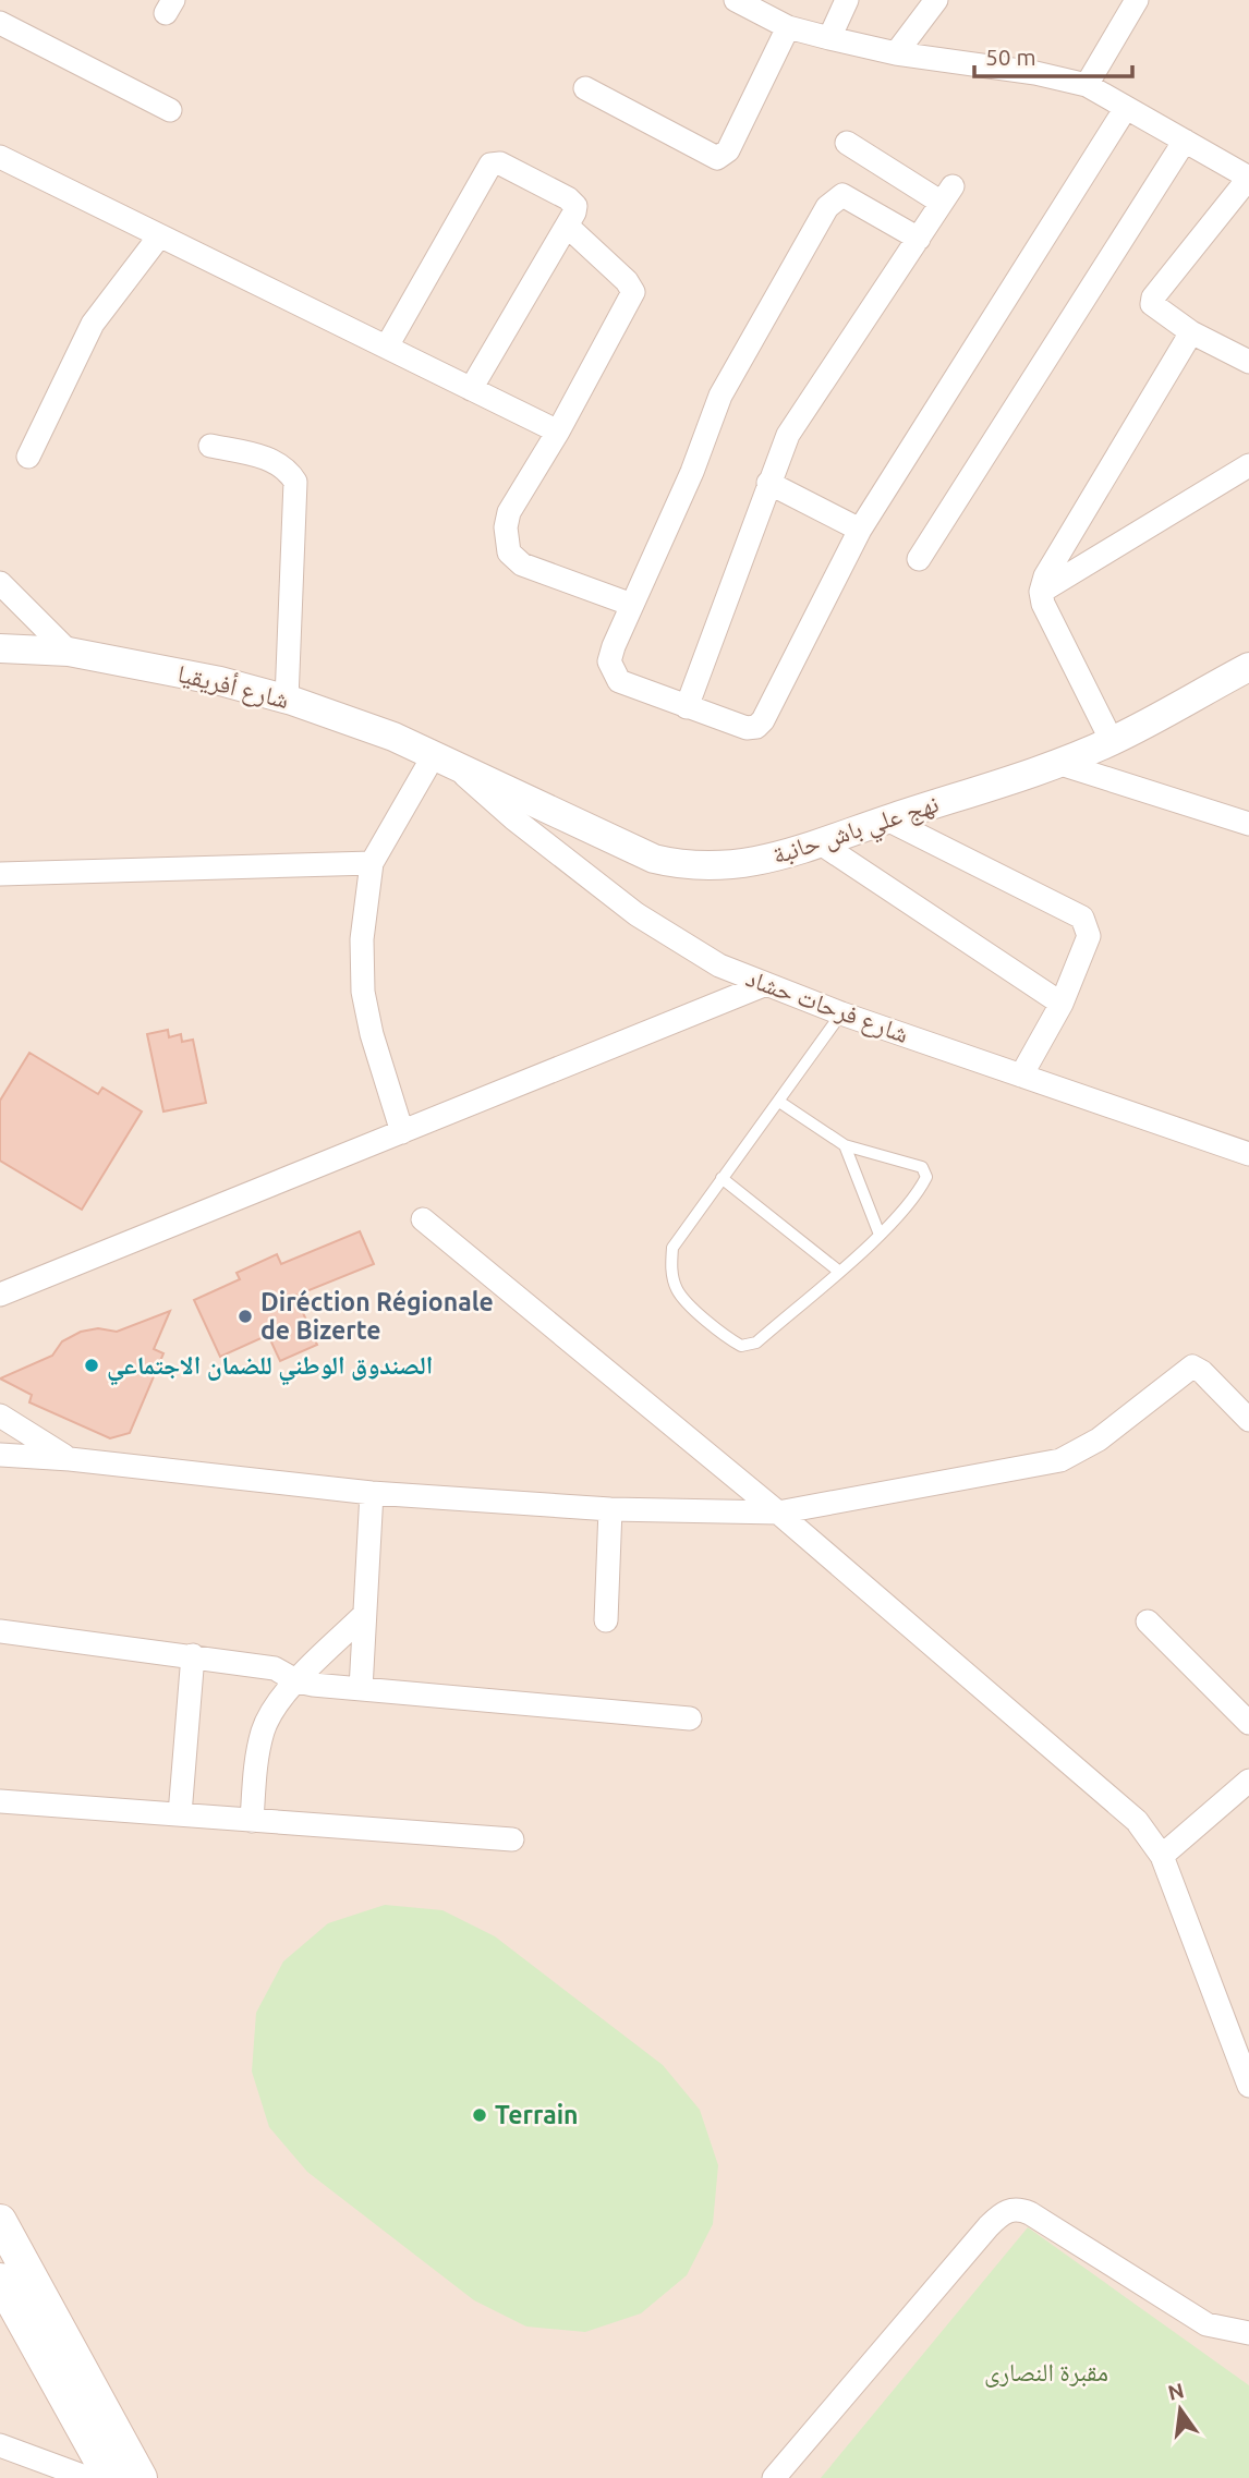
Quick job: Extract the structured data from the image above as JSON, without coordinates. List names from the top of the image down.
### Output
{
  "streets": {
    "street": ["شارع أفريقيا", "نهج علي باش حانبة", "شارع فرحات حشاد"]
  },
  "crossings": [
    ["شارع أفريقيا", "نهج علي باش حانبة"],
    ["شارع أفريقيا", "شارع فرحات حشاد"],
    ["نهج علي باش حانبة", "شارع فرحات حشاد"]
  ],
  "parks": ["مقبرة النصارى"],
  "places": ["Diréction Régionale de Bizerte", "الصندوق الوطني للضمان الاجتماعي", "Terrain"],
  "scale_bar": "50 m",
  "north": "top"
}
